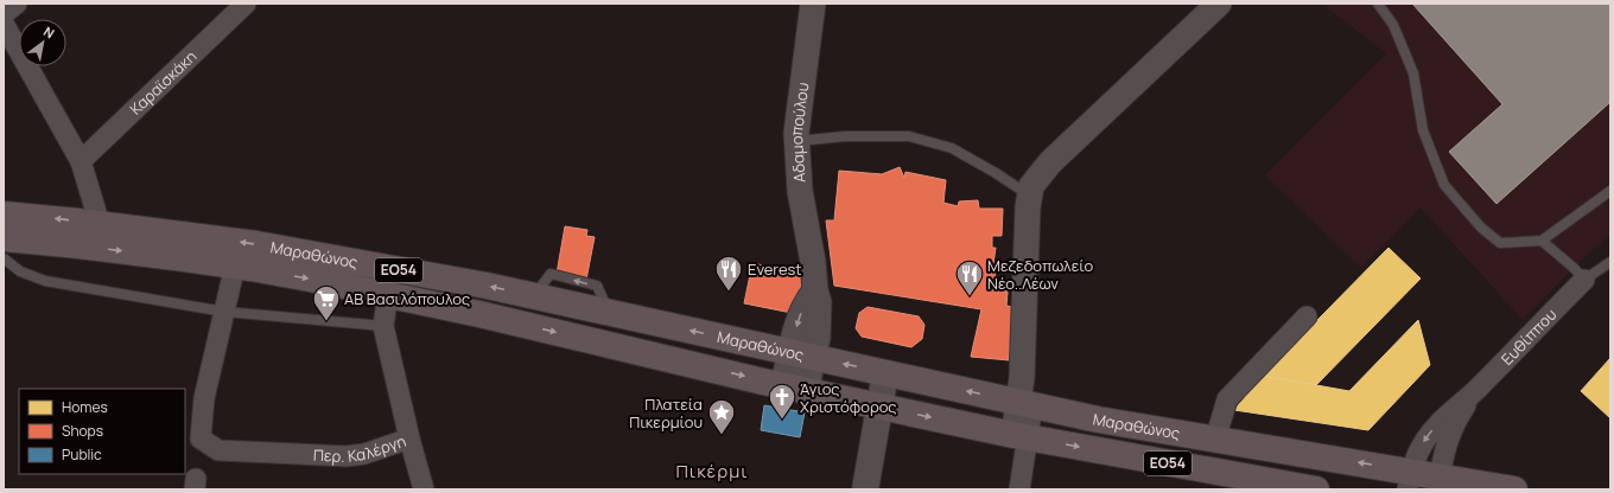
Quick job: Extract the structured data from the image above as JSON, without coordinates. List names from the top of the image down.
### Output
{
  "streets": {
    "main road": ["Μαραθώνος", "ΕΟ54"],
    "street": [
      "Καραϊσκάκη",
      "Αδαμοπούλου",
      "Ευθίππου",
      "Περ. Καλέργη"
    ]
  },
  "crossings": [
    ["Αδαμοπούλου", "Μαραθώνος"],
    ["Μαραθώνος", "Ευθίππου"],
    ["Μαραθώνος", "Περ. Καλέργη"]
  ],
  "districts": ["Πικέρμι"],
  "places": {
    "restaurant": ["Everest", "Μεζεδοπωλείο Νέο..Λέων"],
    "supermarket": ["ΑΒ Βασιλόπουλος"],
    "church": ["Άγιος Χριστόφορος"],
    "place": ["Πλατεία Πικερμίου"]
  },
  "legend": ["Homes", "Shops", "Public"],
  "north": "top right"
}
